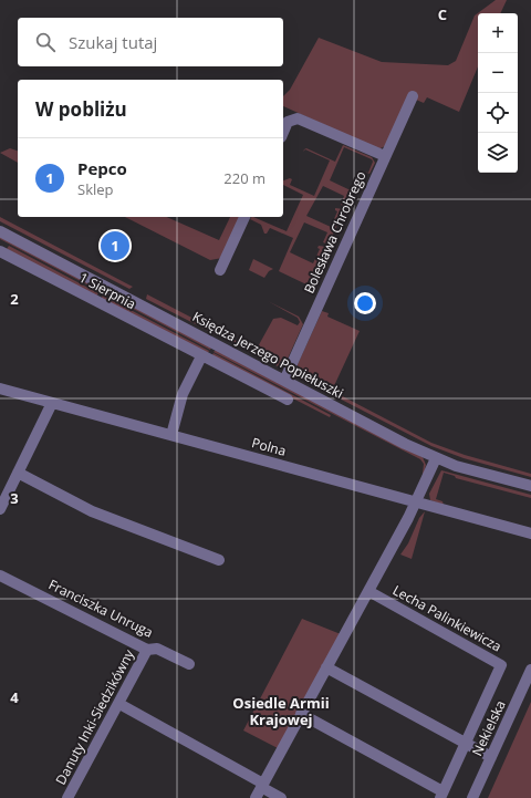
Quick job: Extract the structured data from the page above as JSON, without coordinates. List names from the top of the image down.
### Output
{
  "streets": {
    "street": [
      "Bolesława Chrobrego",
      "1 Sierpnia",
      "Księdza Jerzego Popiełuszki",
      "Polna",
      "Franciszka Unruga",
      "Lecha Palinkiewicza",
      "Danuty Inki-Siedzikówny",
      "Nekielska"
    ]
  },
  "crossings": [
    ["Bolesława Chrobrego", "Księdza Jerzego Popiełuszki"],
    ["Franciszka Unruga", "Danuty Inki-Siedzikówny"]
  ],
  "districts": ["Osiedle Armii Krajowej"],
  "page": {
    "map_buttons": ["+", "−"],
    "search": "Szukaj tutaj",
    "heading": "W pobliżu",
    "list": [
      {
        "mark": "1",
        "name": "Pepco",
        "note": "Sklep",
        "value": "220 m"
      }
    ],
    "pins": "1"
  },
  "grid": {
    "columns": ["C"],
    "rows": ["2", "3", "4"]
  }
}
